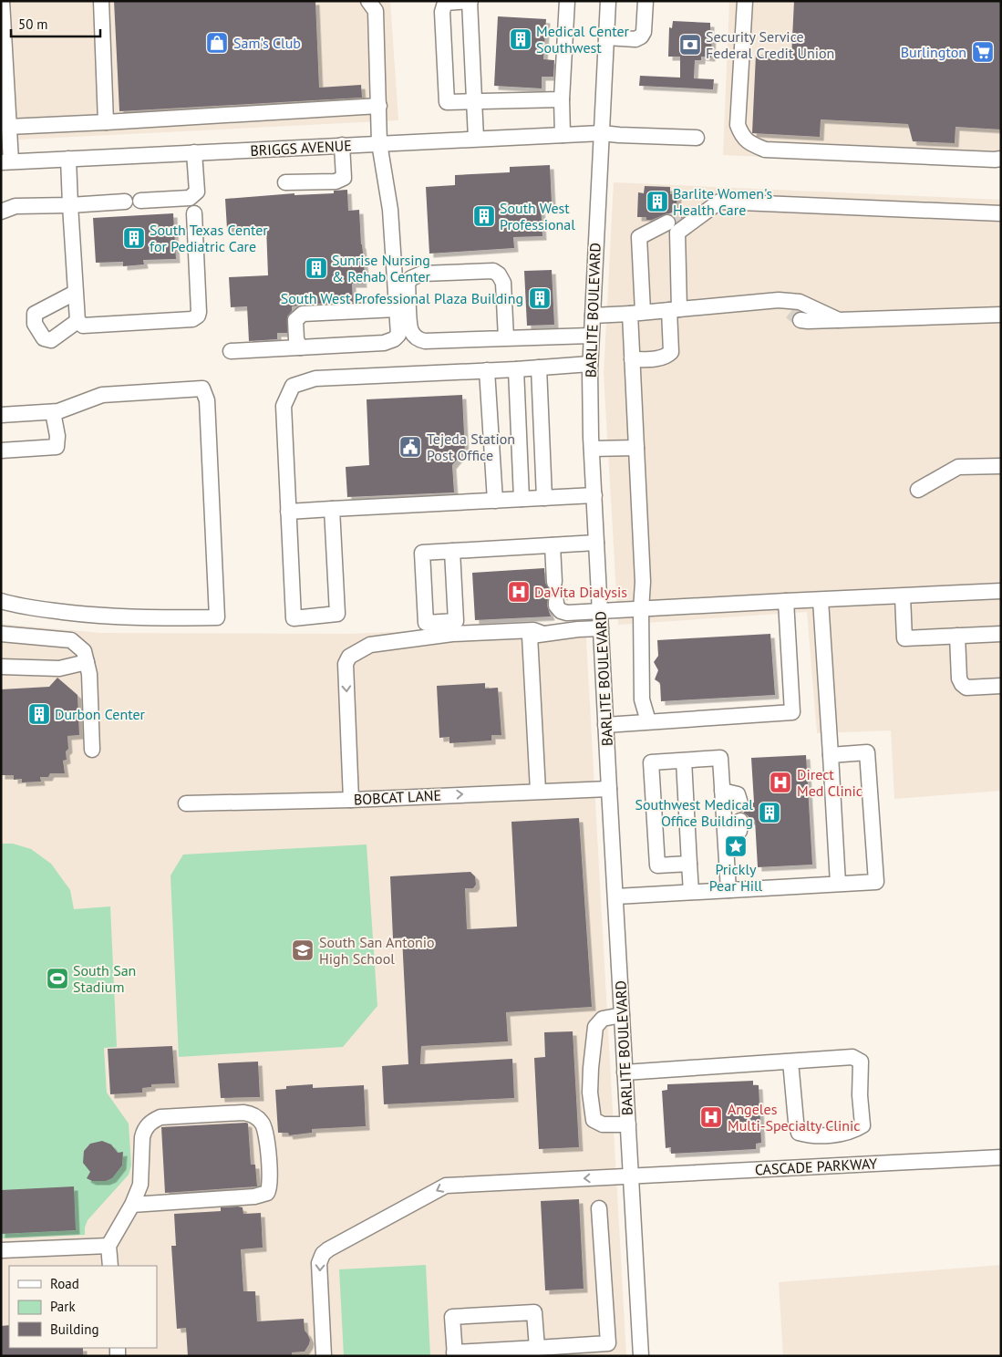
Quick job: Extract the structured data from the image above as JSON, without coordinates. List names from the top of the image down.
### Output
{
  "streets": {
    "street": [
      "BRIGGS AVENUE",
      "BARLITE BOULEVARD",
      "BOBCAT LANE",
      "CASCADE PARKWAY"
    ]
  },
  "crossings": [
    ["BRIGGS AVENUE", "BARLITE BOULEVARD"],
    ["BARLITE BOULEVARD", "BOBCAT LANE"],
    ["BARLITE BOULEVARD", "CASCADE PARKWAY"]
  ],
  "one_way": ["BOBCAT LANE", "CASCADE PARKWAY"],
  "places": {
    "building": [
      "Medical Center Southwest",
      "Barlite Women's Health Care",
      "South West Professional",
      "South Texas Center for Pediatric Care",
      "Sunrise Nursing & Rehab Center",
      "South West Professional Plaza Building",
      "Durbon Center",
      "Southwest Medical Office Building"
    ],
    "shop": ["Sam's Club"],
    "bank": ["Security Service Federal Credit Union"],
    "supermarket": ["Burlington"],
    "public building": ["Tejeda Station Post Office"],
    "hospital": ["DaVita Dialysis", "Direct Med Clinic", "Angeles Multi-Specialty Clinic"],
    "place": ["Prickly Pear Hill"],
    "school or university": ["South San Antonio High School"],
    "sports": ["South San Stadium"]
  },
  "legend": ["Road", "Park", "Building"],
  "scale_bar": "50 m"
}
